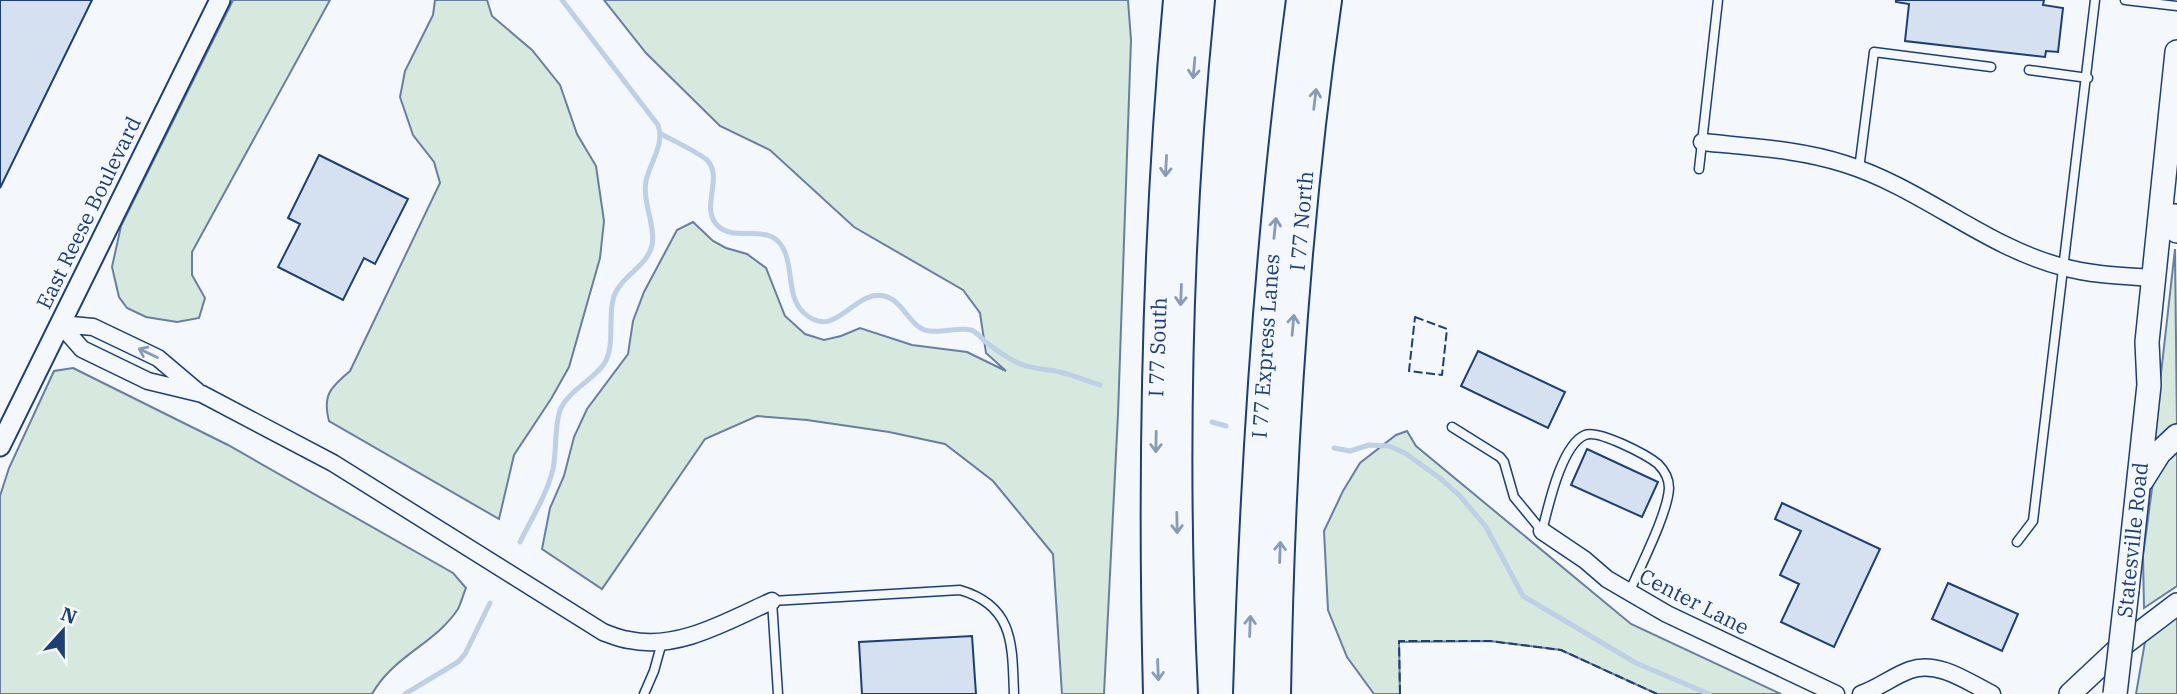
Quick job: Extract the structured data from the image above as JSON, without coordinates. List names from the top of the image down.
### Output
{
  "streets": {
    "highway": ["I 77 North", "I 77 Express Lanes", "I 77 South"],
    "main road": ["Statesville Road"],
    "street": ["East Reese Boulevard", "Center Lane"]
  },
  "north": "top"
}
